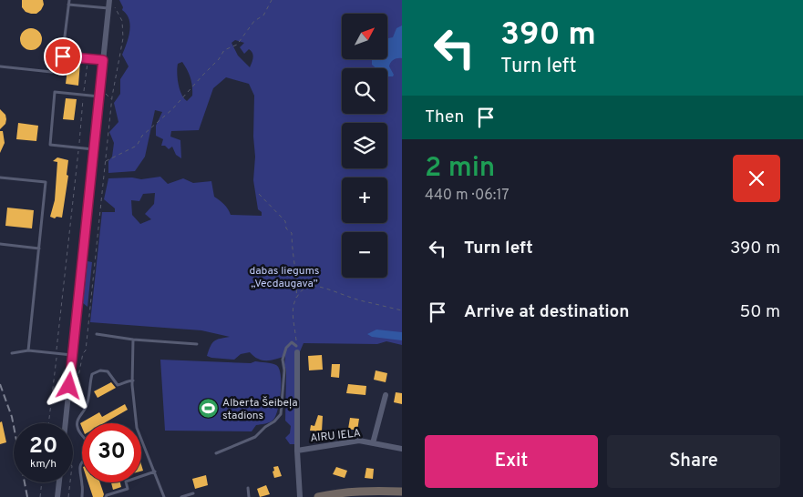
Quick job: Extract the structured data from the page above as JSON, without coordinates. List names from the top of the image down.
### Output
{
  "streets": {
    "street": ["AIRU IELA"]
  },
  "parks": ["dabas liegums „Vecdaugava”"],
  "places": {
    "sports": ["Alberta Šeibeļa stadions"]
  },
  "north": "top right",
  "page": {
    "turn": ["390 m", "Turn left"],
    "map_buttons": ["+", "−"],
    "then": "Then",
    "heading": ["2 min", "440 m · 06:17"],
    "list": [
      {
        "name": "Turn left",
        "value": "390 m"
      },
      {
        "name": "Arrive at destination",
        "value": "50 m"
      }
    ],
    "speed": "20 km/h",
    "limit": "30",
    "buttons": ["Exit", "Share"]
  }
}
